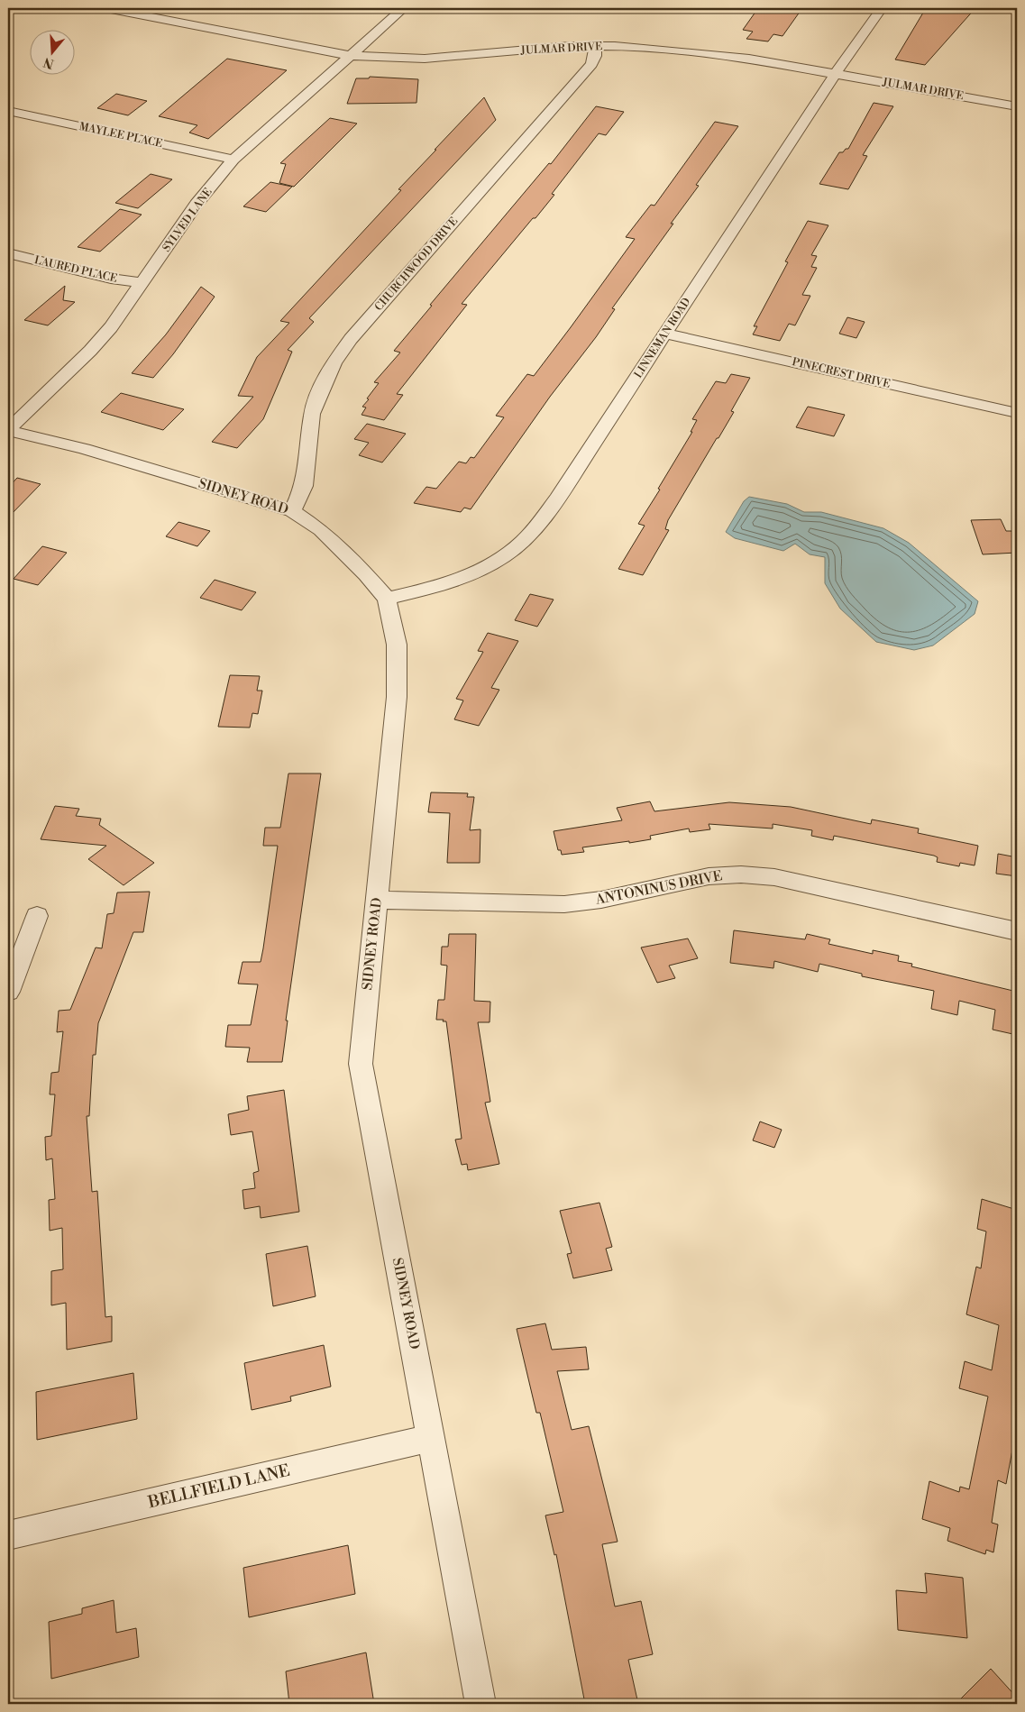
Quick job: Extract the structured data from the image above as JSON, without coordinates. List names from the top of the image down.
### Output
{
  "streets": {
    "street": [
      "JULMAR DRIVE",
      "MAYLEE PLACE",
      "SYLVED LANE",
      "CHURCHWOOD DRIVE",
      "LAURED PLACE",
      "LINNEMAN ROAD",
      "PINECREST DRIVE",
      "SIDNEY ROAD",
      "ANTONINUS DRIVE",
      "BELLFIELD LANE"
    ]
  },
  "crossings": [
    ["JULMAR DRIVE", "SYLVED LANE"],
    ["JULMAR DRIVE", "CHURCHWOOD DRIVE"],
    ["JULMAR DRIVE", "LINNEMAN ROAD"],
    ["MAYLEE PLACE", "SYLVED LANE"],
    ["SYLVED LANE", "LAURED PLACE"],
    ["SYLVED LANE", "SIDNEY ROAD"],
    ["CHURCHWOOD DRIVE", "SIDNEY ROAD"],
    ["LINNEMAN ROAD", "PINECREST DRIVE"],
    ["LINNEMAN ROAD", "SIDNEY ROAD"],
    ["SIDNEY ROAD", "ANTONINUS DRIVE"],
    ["SIDNEY ROAD", "BELLFIELD LANE"]
  ],
  "north": "bottom"
}
